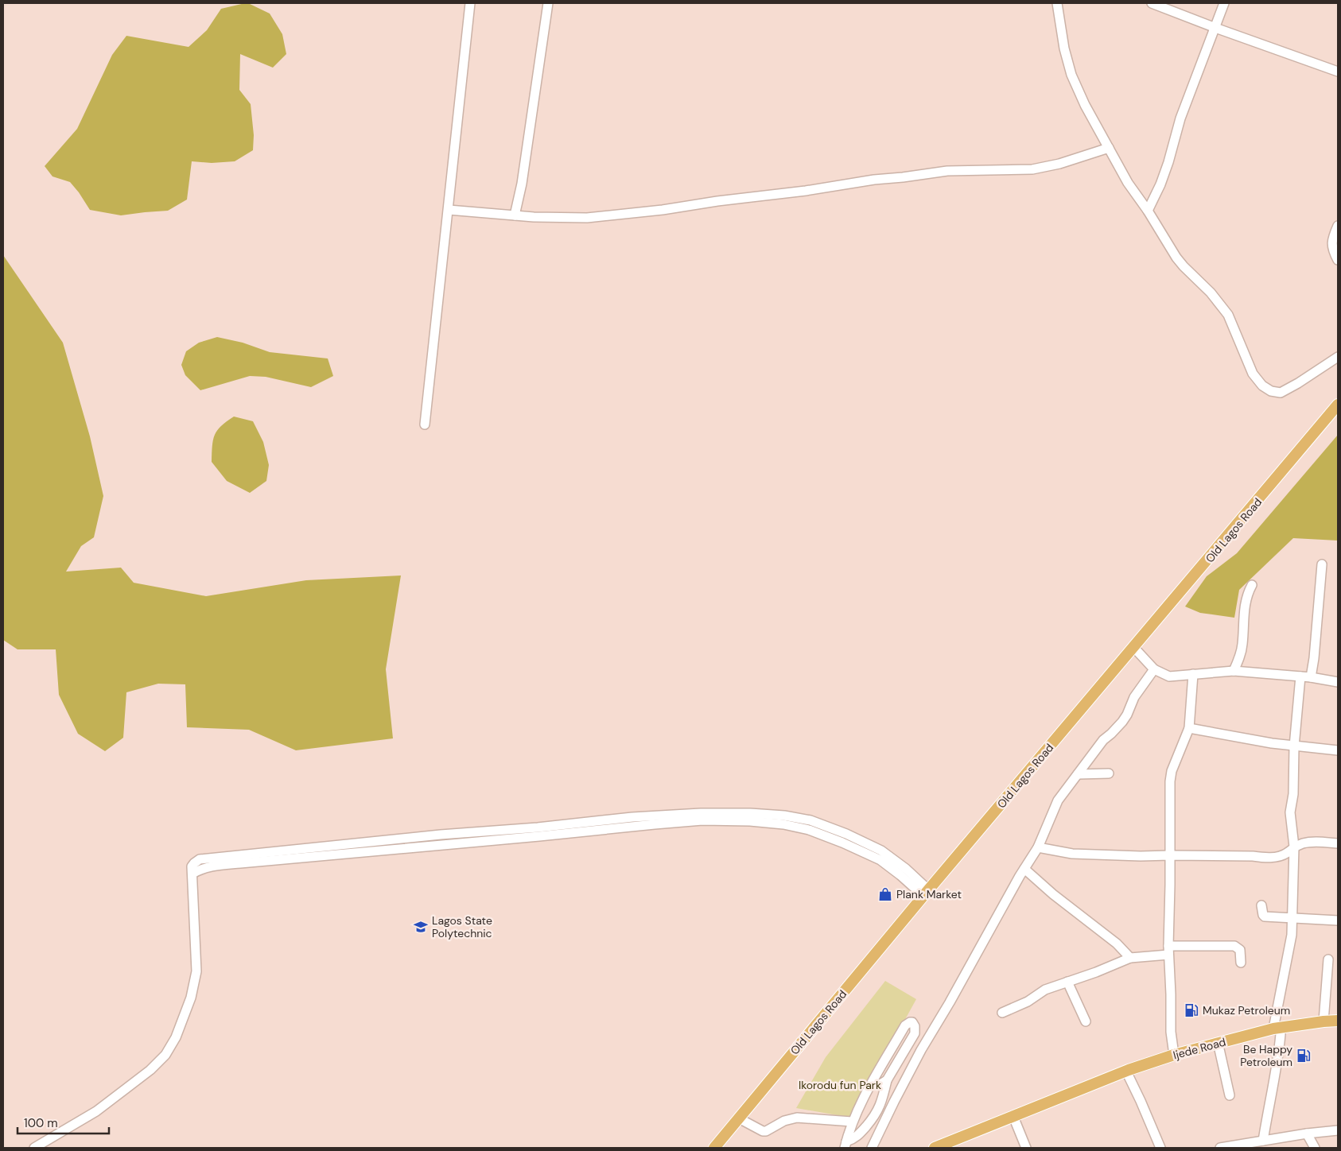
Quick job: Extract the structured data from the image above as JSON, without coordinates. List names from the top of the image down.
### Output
{
  "streets": {
    "main road": ["Old Lagos Road", "Ijede Road"]
  },
  "parks": ["Ikorodu fun Park"],
  "places": {
    "shop": ["Plank Market"],
    "school or university": ["Lagos State Polytechnic"],
    "fuel station": ["Mukaz Petroleum", "Be Happy Petroleum"]
  },
  "scale_bar": "100 m"
}
